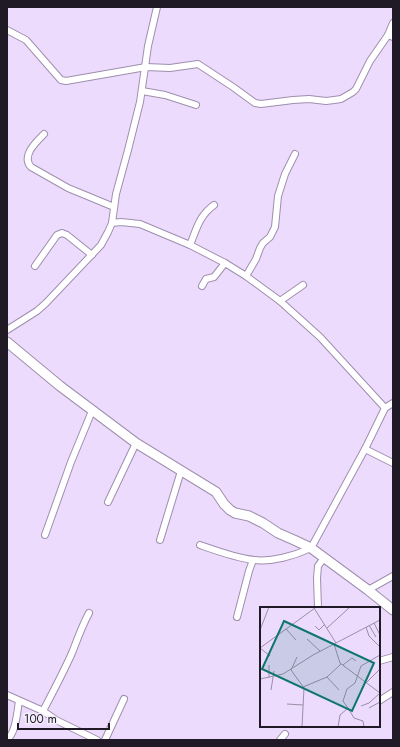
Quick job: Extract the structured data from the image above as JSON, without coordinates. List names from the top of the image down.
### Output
{
  "scale_bar": "100 m"
}
